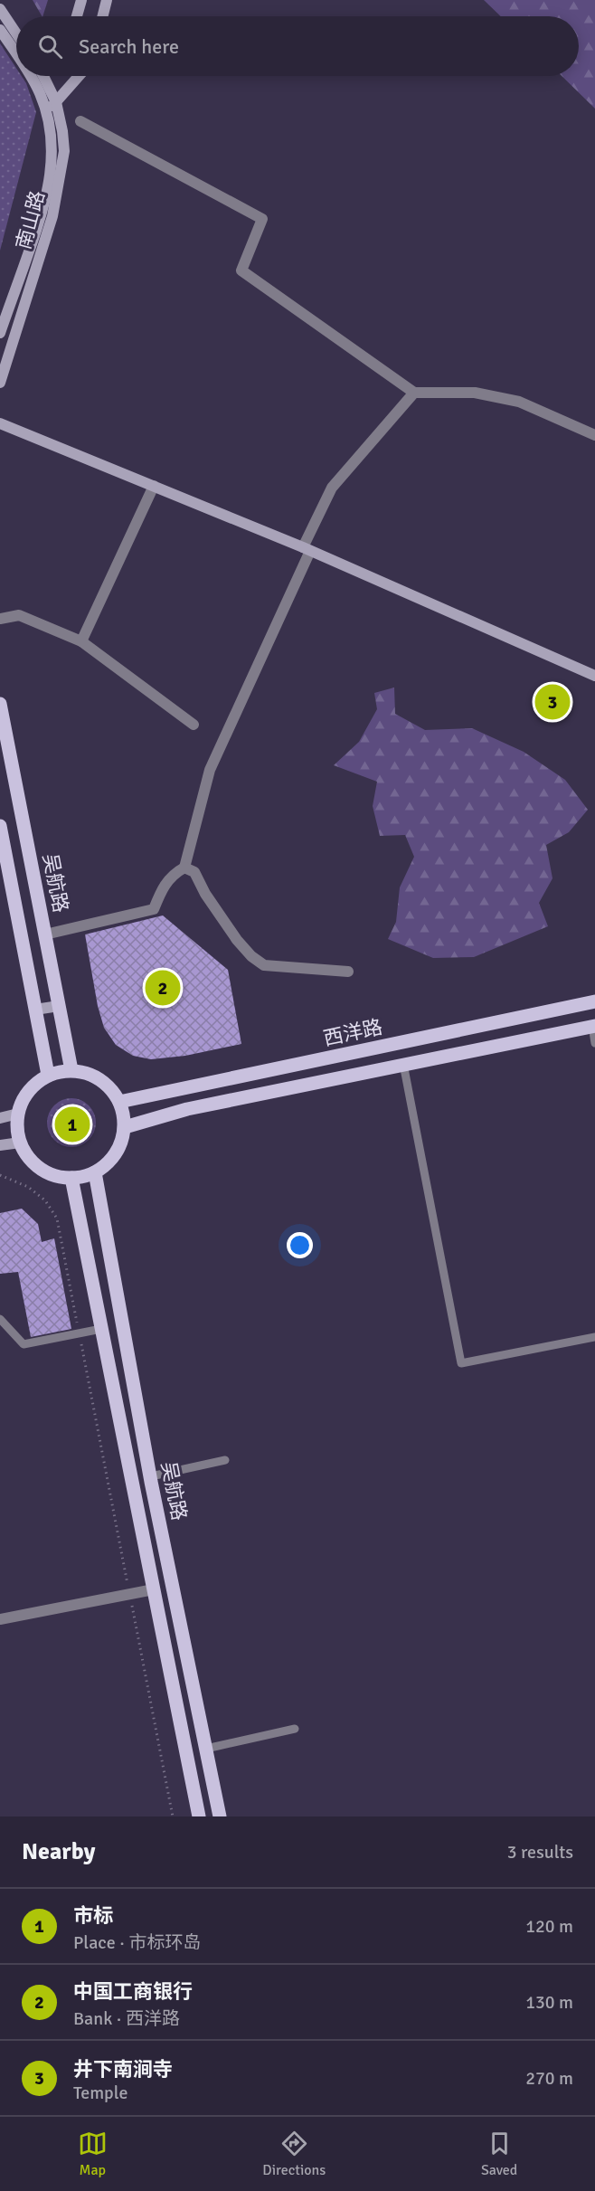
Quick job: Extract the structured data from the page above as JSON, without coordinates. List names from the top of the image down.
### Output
{
  "streets": {
    "main road": ["吴航路", "西洋路"],
    "street": ["南山路"]
  },
  "crossings": [
    ["吴航路", "西洋路"]
  ],
  "page": {
    "search": "Search here",
    "pins": ["3", "2", "1"],
    "heading": ["Nearby", "3 results"],
    "list": [
      {
        "mark": "1",
        "name": "市标",
        "note": "Place · 市标环岛",
        "value": "120 m"
      },
      {
        "mark": "2",
        "name": "中国工商银行",
        "note": "Bank · 西洋路",
        "value": "130 m"
      },
      {
        "mark": "3",
        "name": "井下南涧寺",
        "note": "Temple",
        "value": "270 m"
      }
    ],
    "nav": ["Map", "Directions", "Saved"]
  }
}
